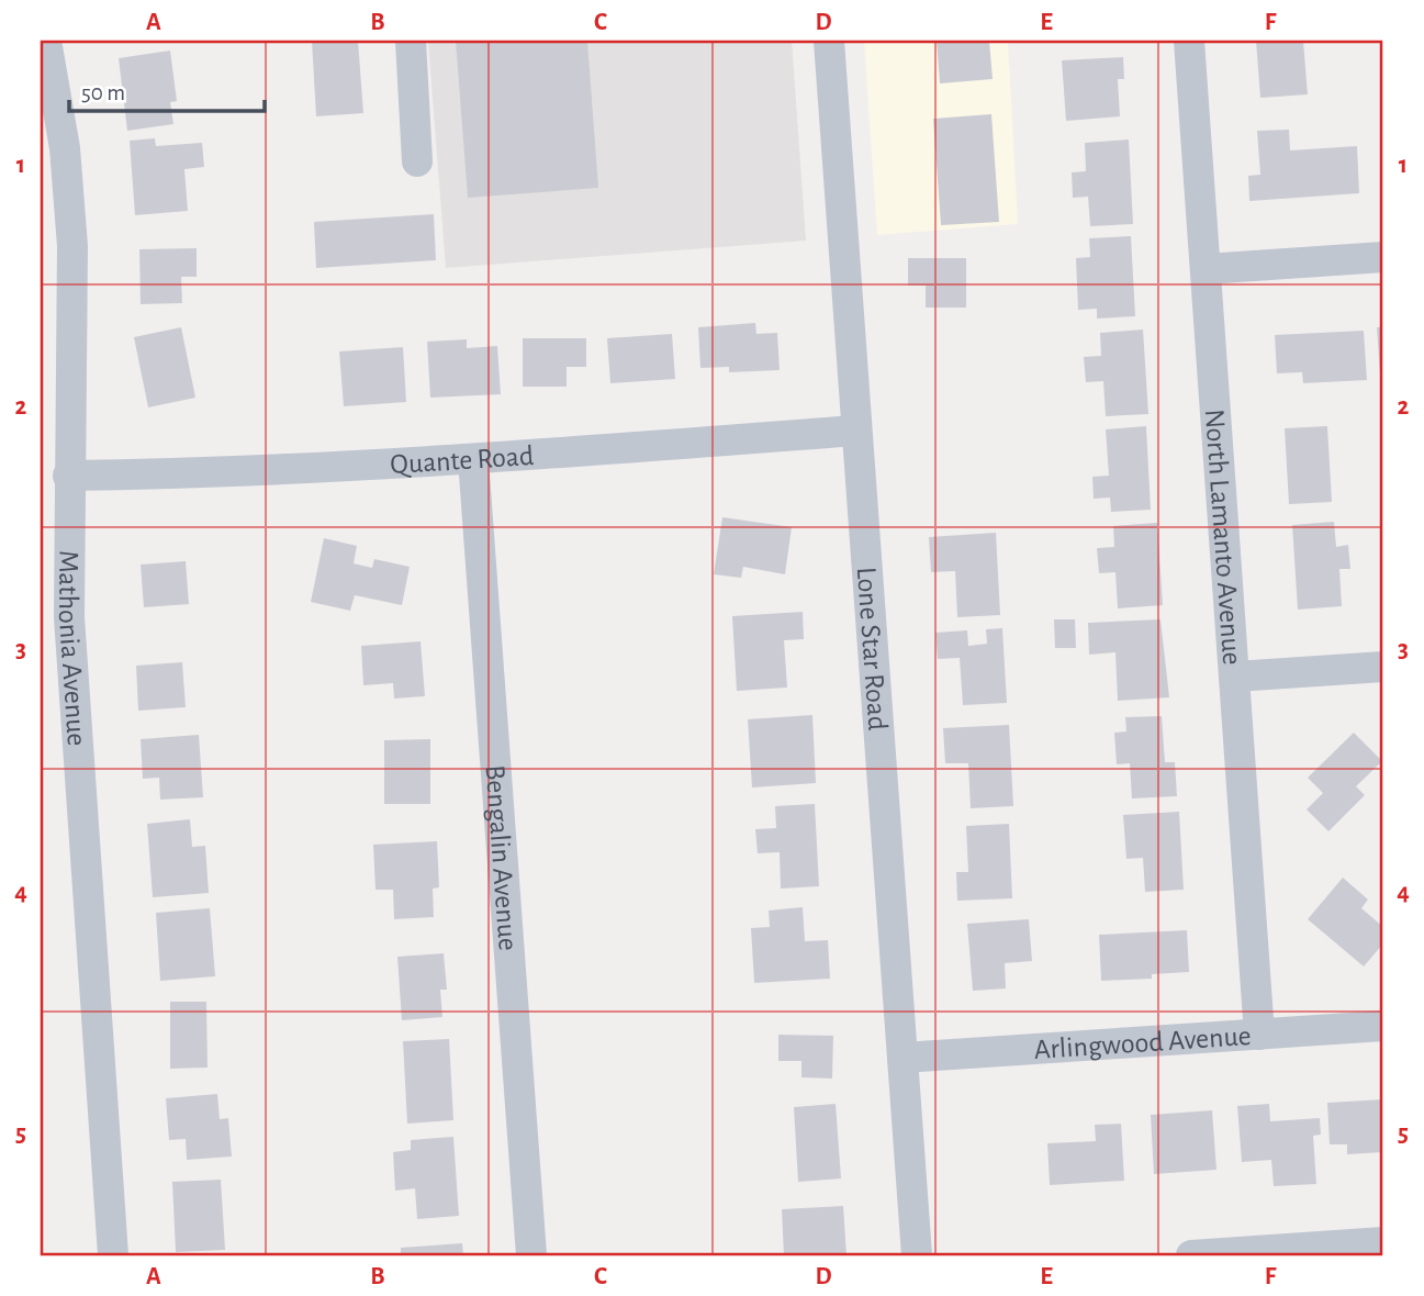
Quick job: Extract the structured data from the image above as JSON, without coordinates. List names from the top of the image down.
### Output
{
  "streets": {
    "street": [
      "Quante Road",
      "North Lamanto Avenue",
      "Mathonia Avenue",
      "Lone Star Road",
      "Bengalin Avenue",
      "Arlingwood Avenue"
    ]
  },
  "crossings": [
    ["Quante Road", "Mathonia Avenue"],
    ["Quante Road", "Lone Star Road"],
    ["Quante Road", "Bengalin Avenue"],
    ["North Lamanto Avenue", "Arlingwood Avenue"],
    ["Lone Star Road", "Arlingwood Avenue"]
  ],
  "scale_bar": "50 m",
  "grid": {
    "columns": [
      "A",
      "B",
      "C",
      "D",
      "E",
      "F"
    ],
    "rows": [
      "1",
      "2",
      "3",
      "4",
      "5"
    ]
  }
}
